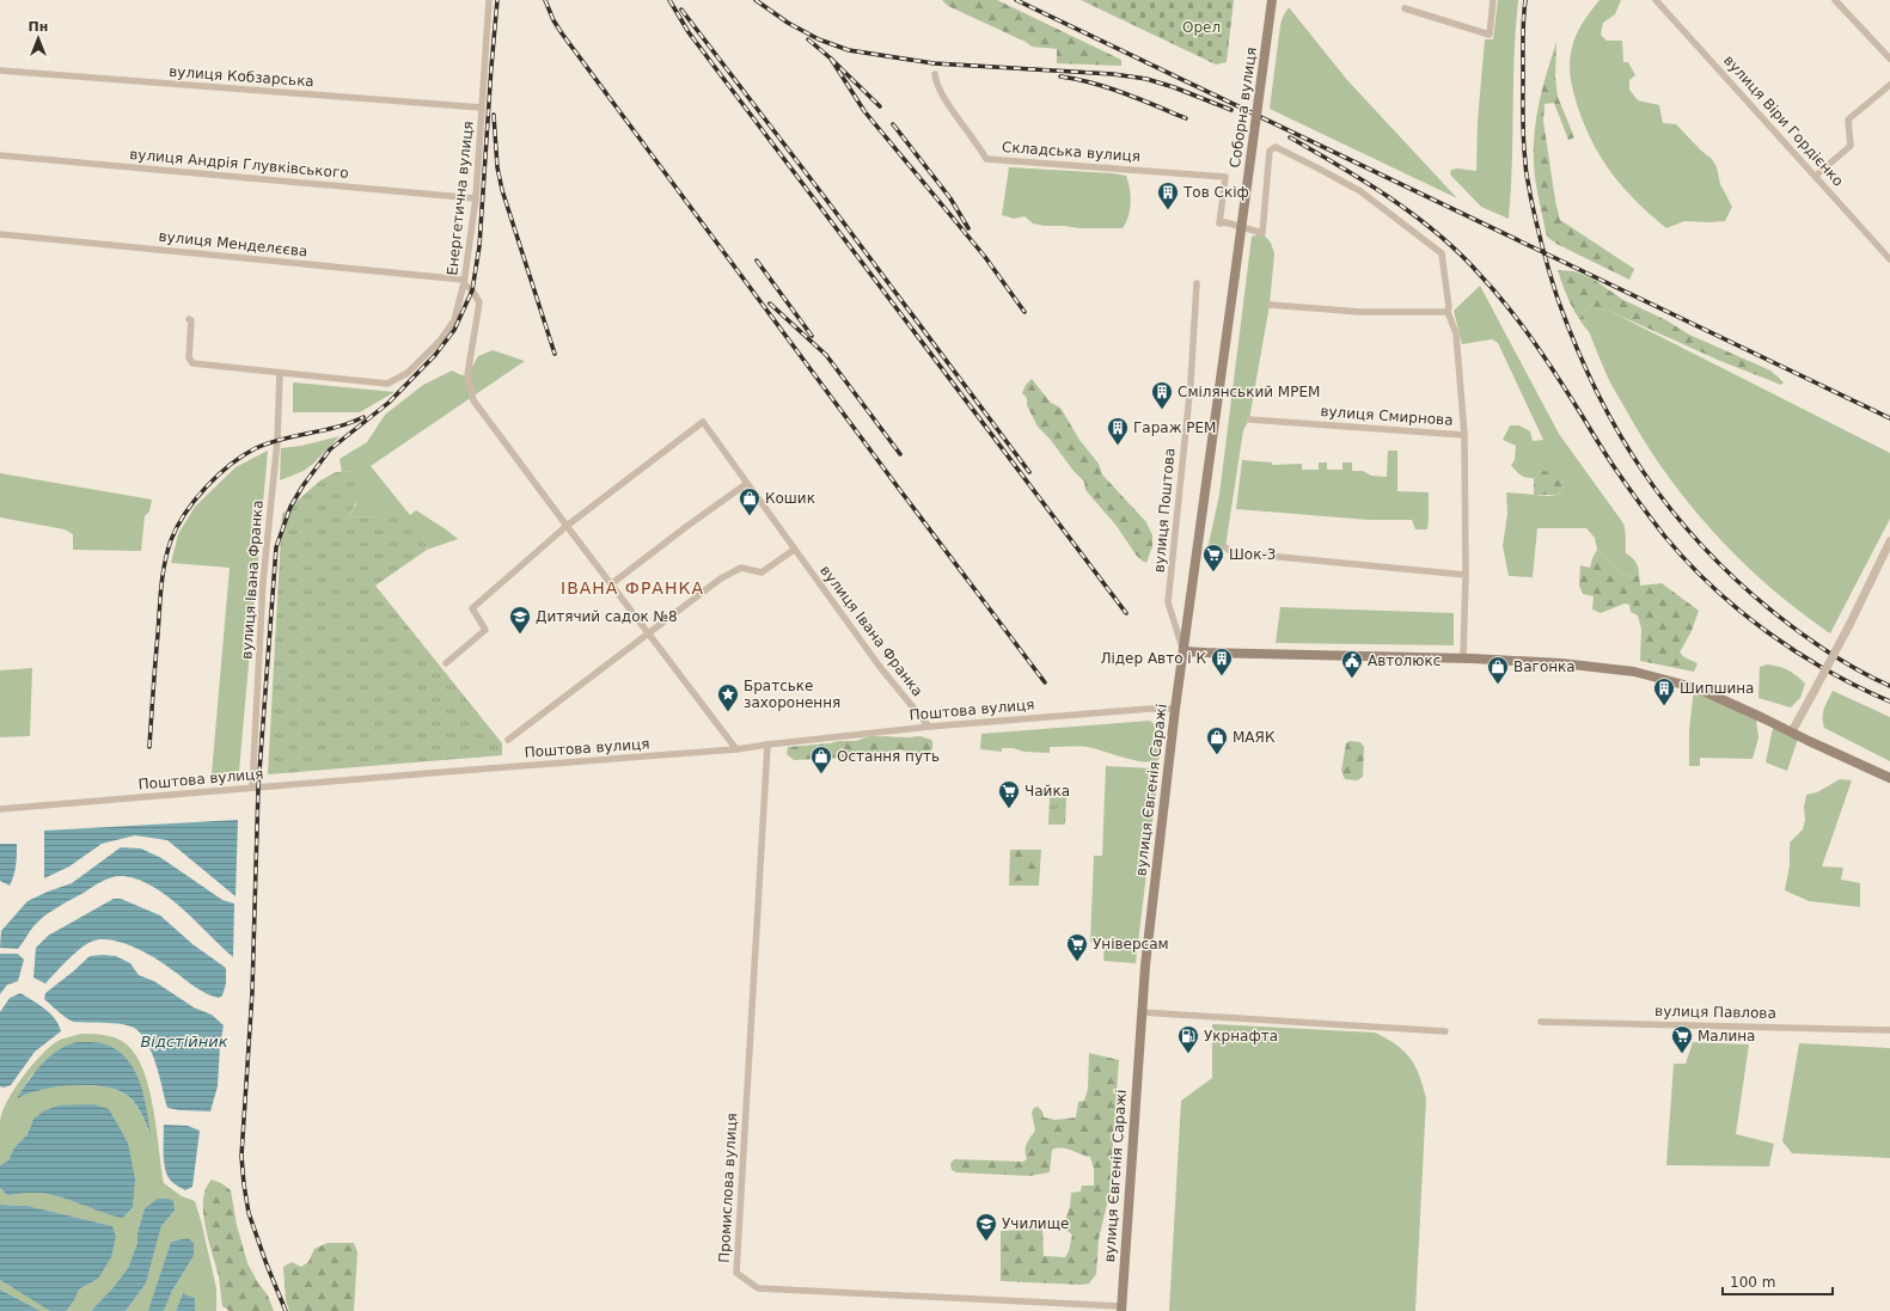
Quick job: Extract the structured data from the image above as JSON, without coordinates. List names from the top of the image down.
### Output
{
  "streets": {
    "main road": ["Соборна вулиця", "вулиця Євгенія Саражі"],
    "street": [
      "вулиця Кобзарська",
      "вулиця Віри Гордієнко",
      "Складська вулиця",
      "вулиця Андрія Глувківського",
      "Енергетична вулиця",
      "вулиця Менделєєва",
      "вулиця Смирнова",
      "вулиця Поштова",
      "вулиця Івана Франка",
      "Поштова вулиця",
      "вулиця Павлова",
      "Промислова вулиця"
    ]
  },
  "crossings": [
    ["вулиця Кобзарська", "Енергетична вулиця"],
    ["Соборна вулиця", "вулиця Євгенія Саражі"],
    ["вулиця Андрія Глувківського", "Енергетична вулиця"],
    ["Енергетична вулиця", "вулиця Менделєєва"],
    ["Енергетична вулиця", "вулиця Івана Франка"],
    ["вулиця Поштова", "вулиця Євгенія Саражі"],
    ["вулиця Івана Франка", "Поштова вулиця"],
    ["Поштова вулиця", "вулиця Євгенія Саражі"],
    ["Поштова вулиця", "Промислова вулиця"],
    ["вулиця Євгенія Саражі", "Промислова вулиця"]
  ],
  "districts": ["ІВАНА ФРАНКА"],
  "water": ["Відстійник"],
  "parks": ["Орел"],
  "places": {
    "building": [
      "Тов Скіф",
      "Смілянський МРЕМ",
      "Гараж РЕМ",
      "Лідер Авто і К",
      "Шипшина"
    ],
    "shop": [
      "Кошик",
      "Вагонка",
      "МАЯК",
      "Остання путь"
    ],
    "supermarket": [
      "Шок-3",
      "Чайка",
      "Універсам",
      "Малина"
    ],
    "school or university": ["Дитячий садок №8", "Училище"],
    "public building": ["Автолюкс"],
    "place": ["Братське захоронення"],
    "fuel station": ["Укрнафта"]
  },
  "scale_bar": "100 m",
  "north": "top"
}
